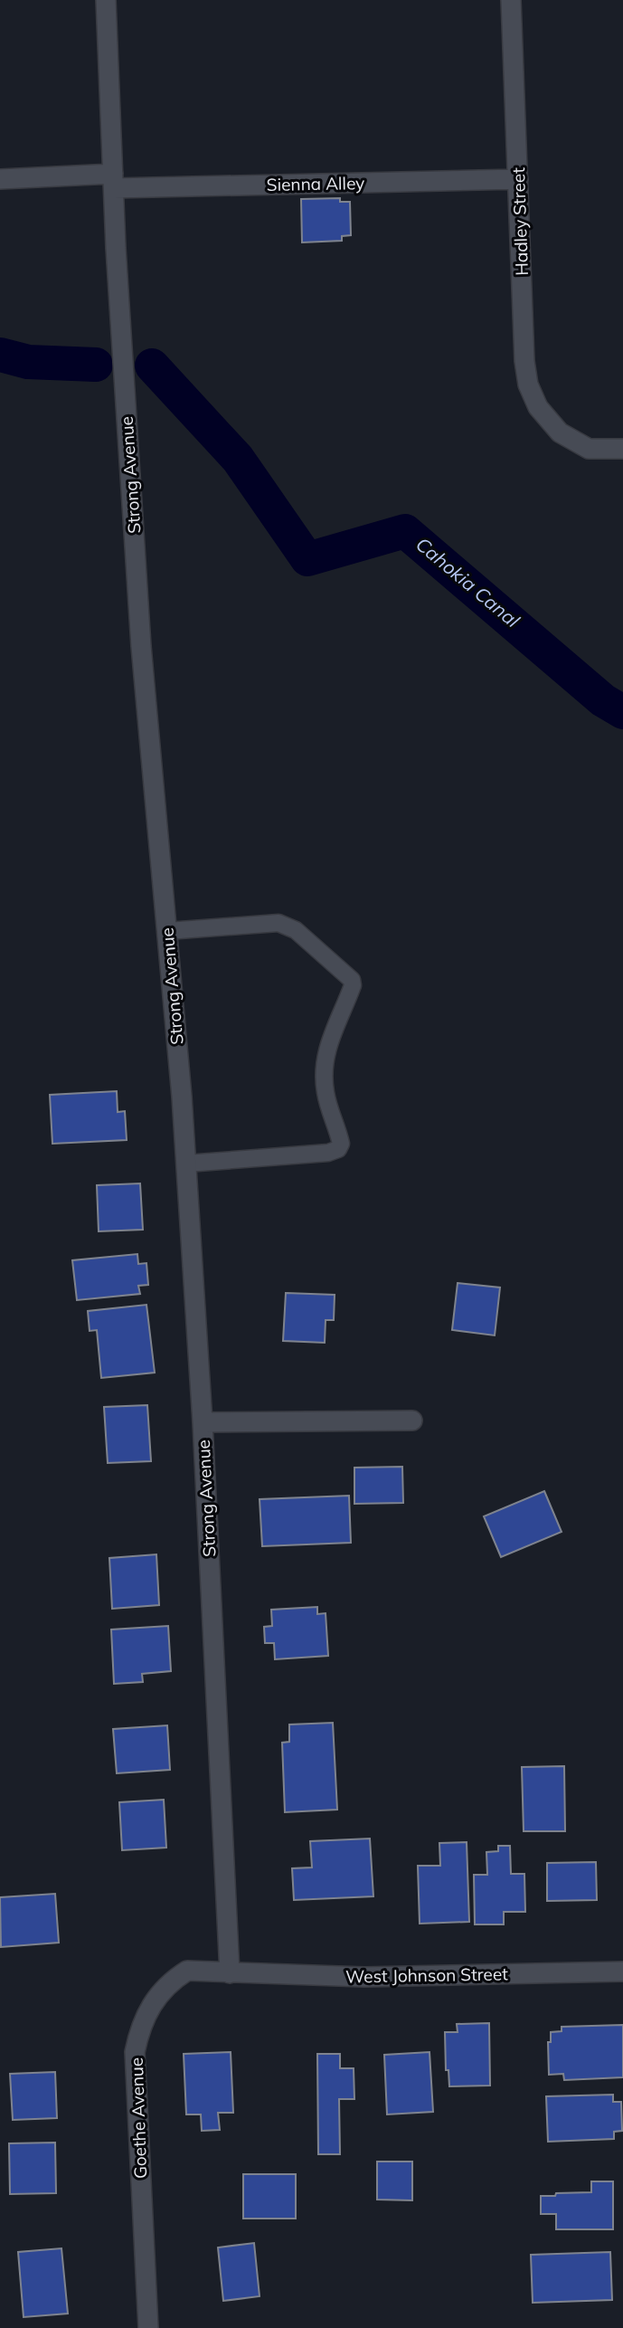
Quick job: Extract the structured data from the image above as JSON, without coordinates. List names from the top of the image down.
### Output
{
  "streets": {
    "street": [
      "Sienna Alley",
      "Hadley Street",
      "Strong Avenue",
      "West Johnson Street",
      "Goethe Avenue"
    ]
  },
  "crossings": [
    ["Sienna Alley", "Hadley Street"],
    ["Sienna Alley", "Strong Avenue"],
    ["Strong Avenue", "West Johnson Street"],
    ["Strong Avenue", "Goethe Avenue"],
    ["West Johnson Street", "Goethe Avenue"]
  ],
  "water": ["Cahokia Canal"]
}
